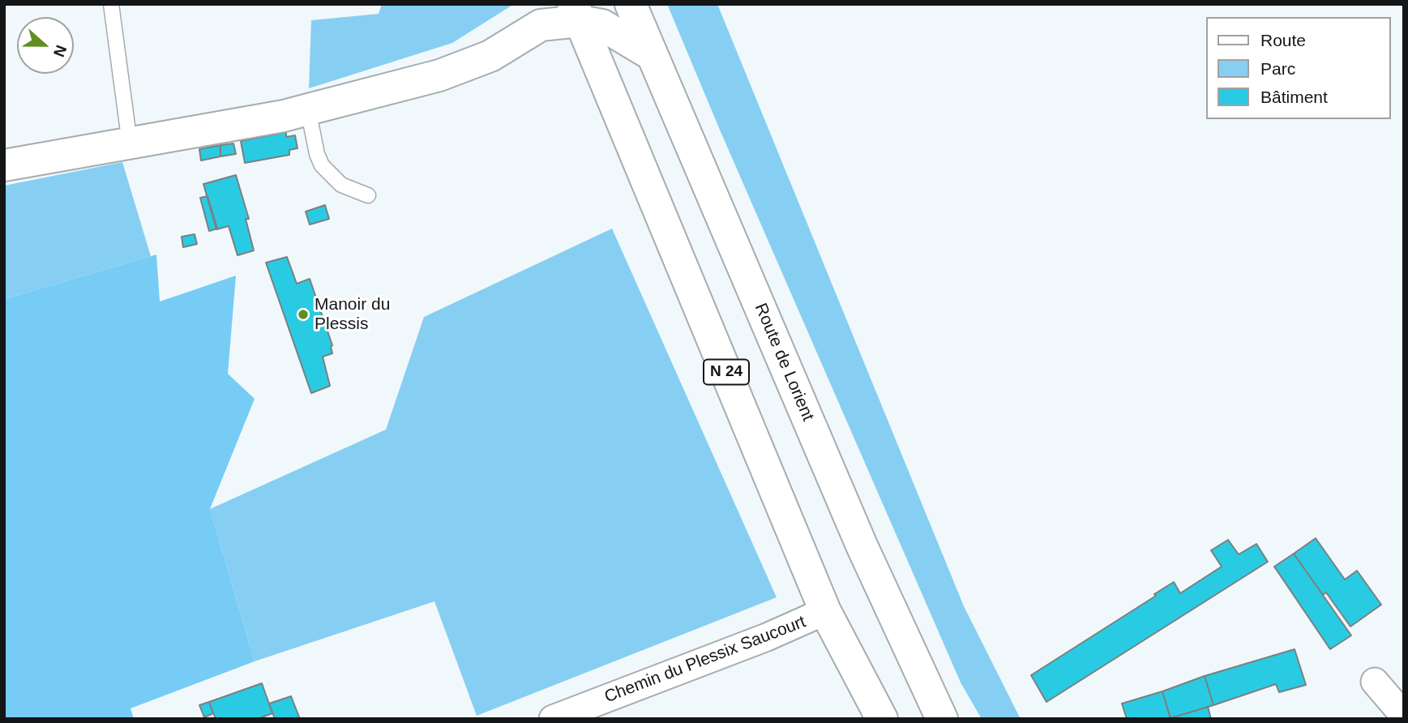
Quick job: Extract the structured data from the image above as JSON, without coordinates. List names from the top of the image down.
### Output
{
  "streets": {
    "main road": ["Route de Lorient", "N 24"],
    "street": ["Chemin du Plessix Saucourt"]
  },
  "crossings": [
    ["N 24", "Chemin du Plessix Saucourt"]
  ],
  "places": ["Manoir du Plessis"],
  "legend": ["Route", "Parc", "Bâtiment"],
  "north": "right"
}
